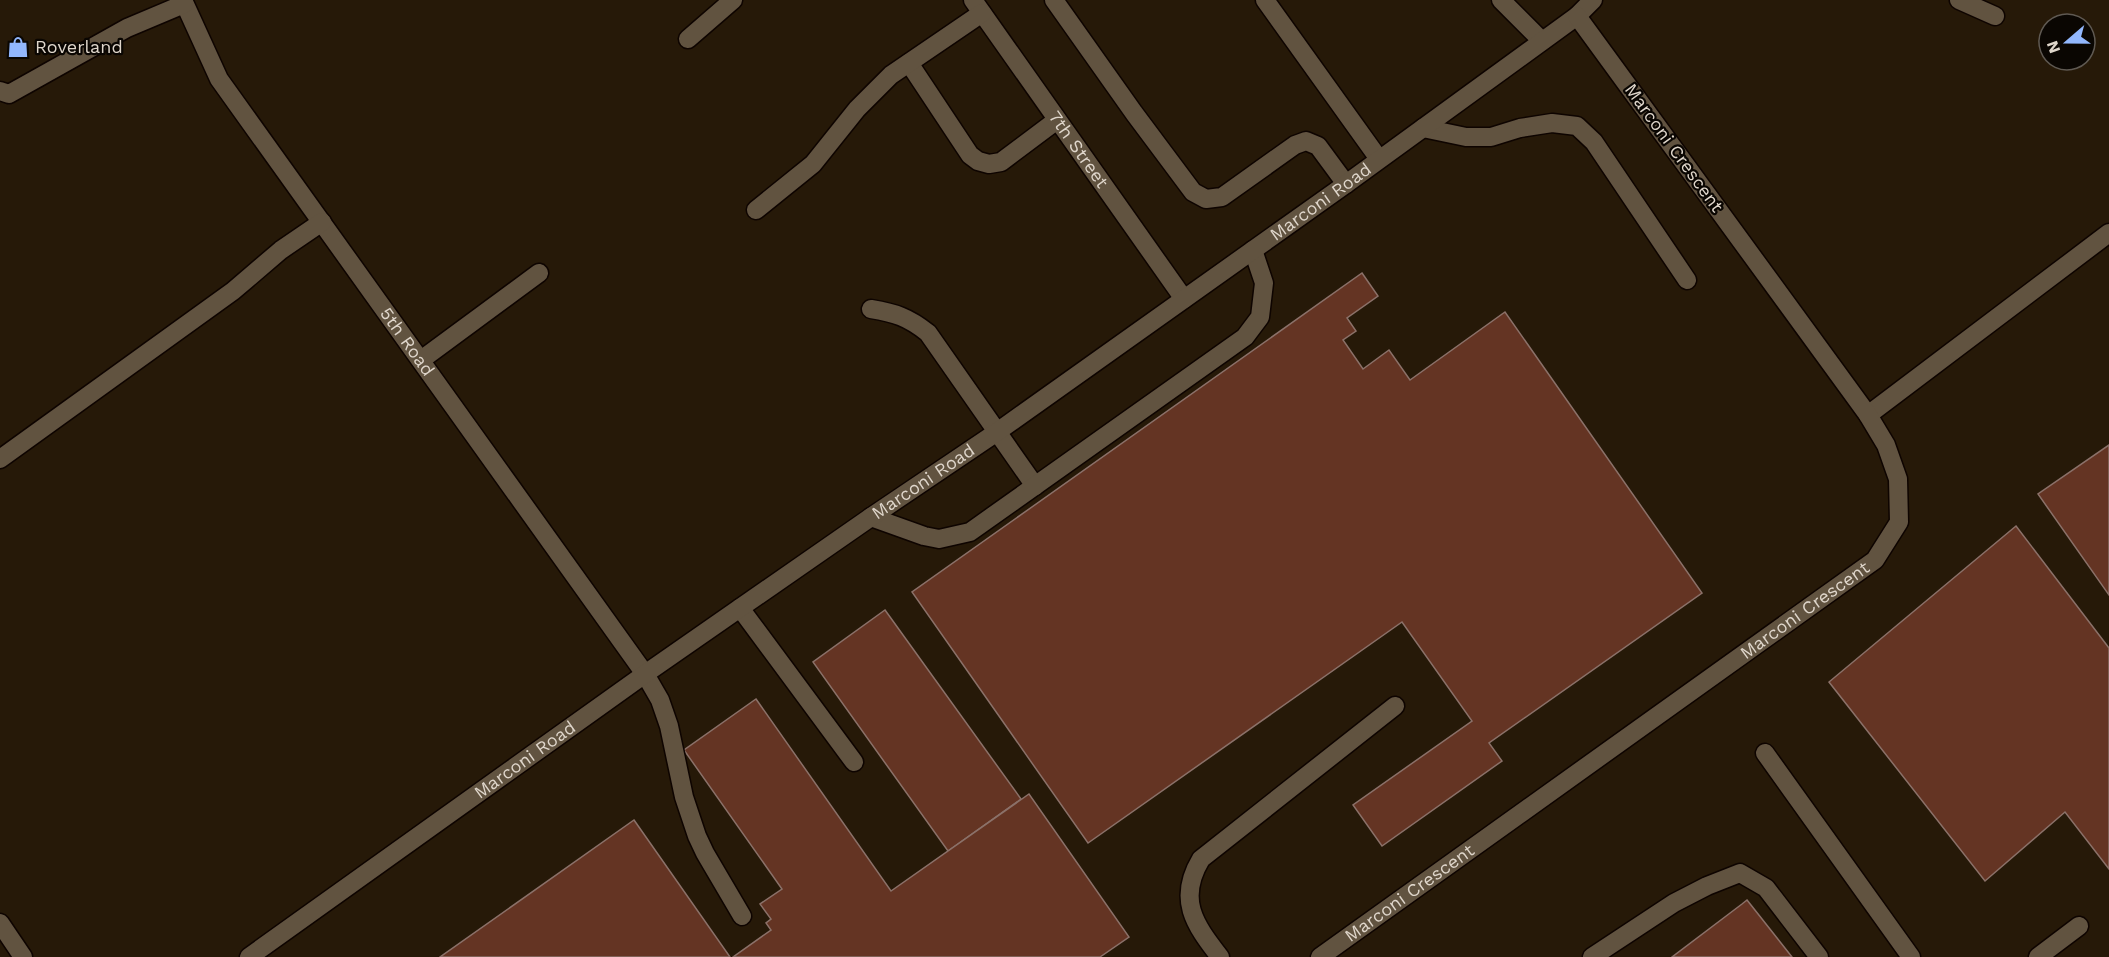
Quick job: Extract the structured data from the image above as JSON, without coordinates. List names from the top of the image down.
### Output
{
  "streets": {
    "street": [
      "Marconi Crescent",
      "7th Street",
      "Marconi Road",
      "5th Road"
    ]
  },
  "crossings": [
    ["Marconi Crescent", "Marconi Road"],
    ["7th Street", "Marconi Road"],
    ["Marconi Road", "5th Road"]
  ],
  "places": {
    "shop": ["Roverland"]
  },
  "north": "left"
}
